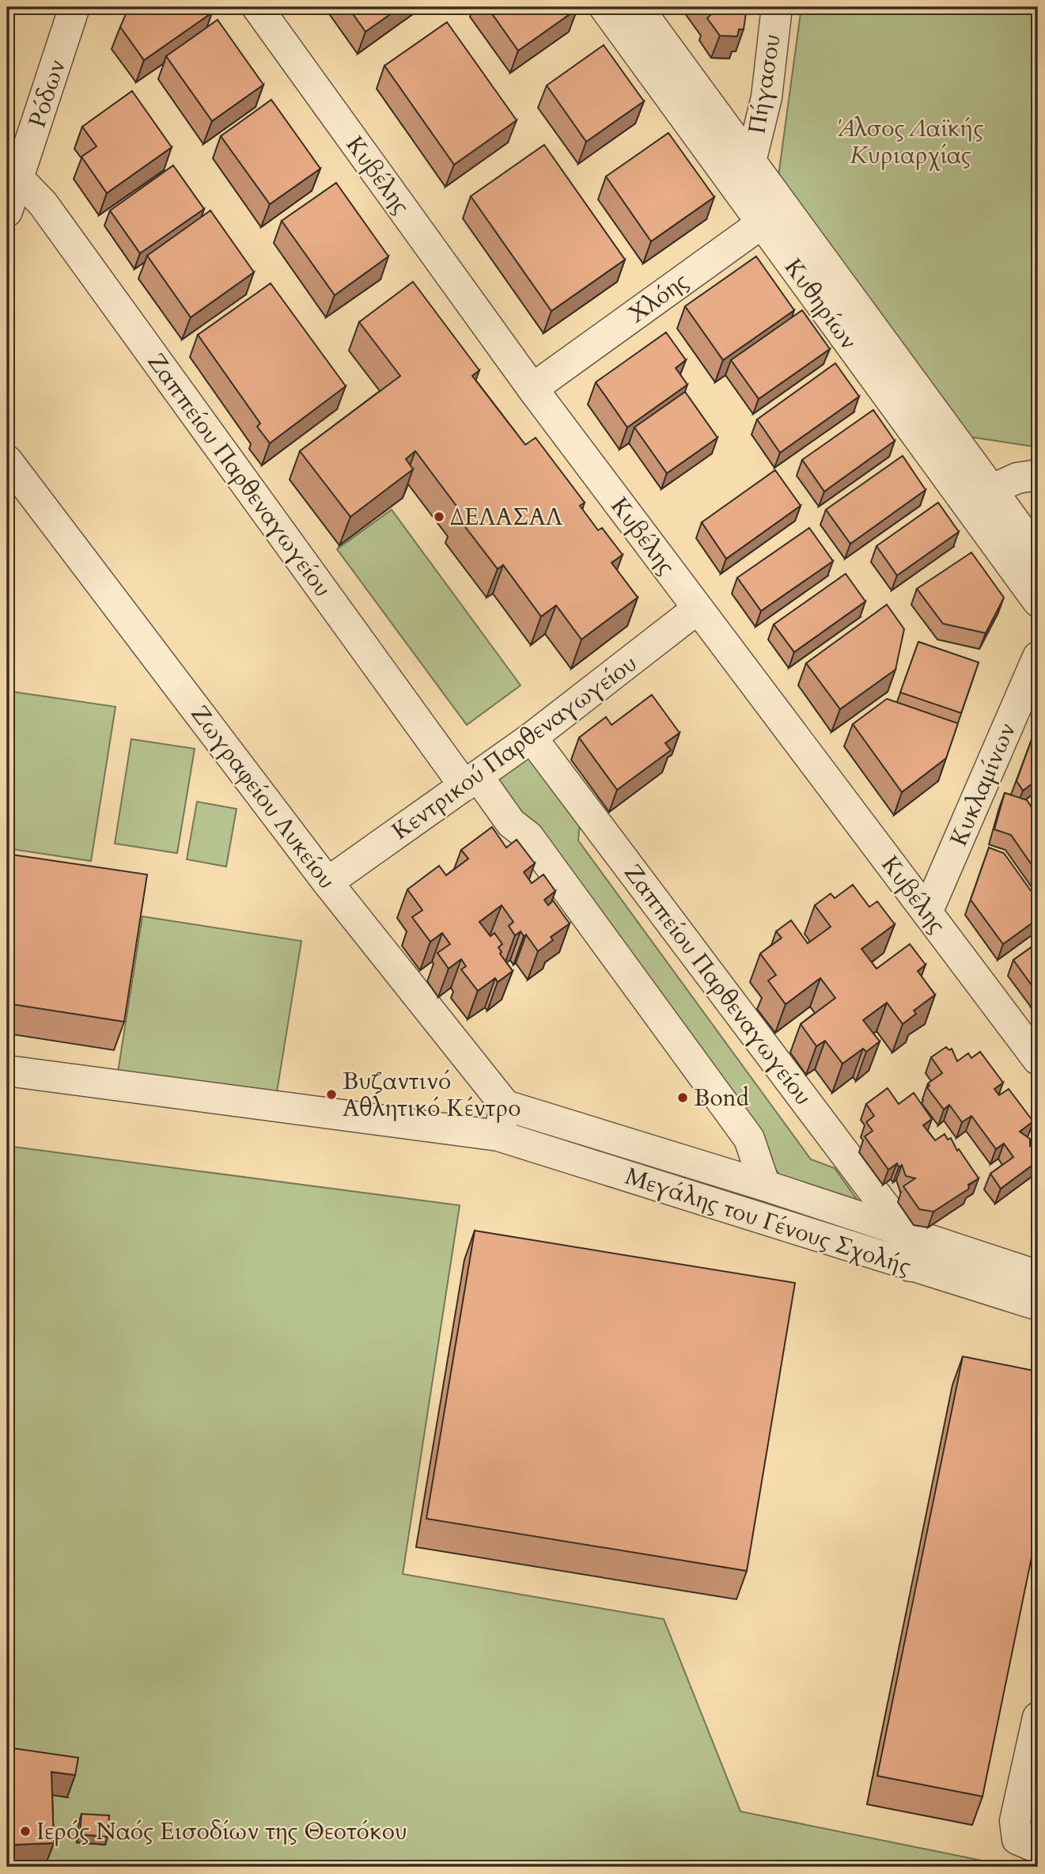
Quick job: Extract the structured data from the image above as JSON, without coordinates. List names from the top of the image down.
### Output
{
  "streets": {
    "street": [
      "Πήγασου",
      "Ρόδων",
      "Κυβέλης",
      "Χλόης",
      "Κυθηρίων",
      "Ζαππείου Παρθεναγωγείου",
      "Κεντρικού Παρθεναγωγείου",
      "Κυκλαμίνων",
      "Ζωγραφείου Λυκείου",
      "Μεγάλης του Γένους Σχολής"
    ]
  },
  "crossings": [
    ["Πήγασου", "Κυθηρίων"],
    ["Ρόδων", "Ζαππείου Παρθεναγωγείου"],
    ["Κυβέλης", "Χλόης"],
    ["Κυβέλης", "Κεντρικού Παρθεναγωγείου"],
    ["Κυβέλης", "Κυκλαμίνων"],
    ["Χλόης", "Κυθηρίων"],
    ["Ζαππείου Παρθεναγωγείου", "Κεντρικού Παρθεναγωγείου"],
    ["Ζαππείου Παρθεναγωγείου", "Μεγάλης του Γένους Σχολής"],
    ["Κεντρικού Παρθεναγωγείου", "Ζωγραφείου Λυκείου"],
    ["Ζωγραφείου Λυκείου", "Μεγάλης του Γένους Σχολής"]
  ],
  "parks": ["Άλσος Λαϊκής Κυριαρχίας"],
  "places": [
    "ΔΕΛΑΣΑΛ",
    "Βυζαντινό Αθλητικό Κέντρο",
    "Bond",
    "Ιερός Ναός Εισοδίων της Θεοτόκου"
  ]
}
